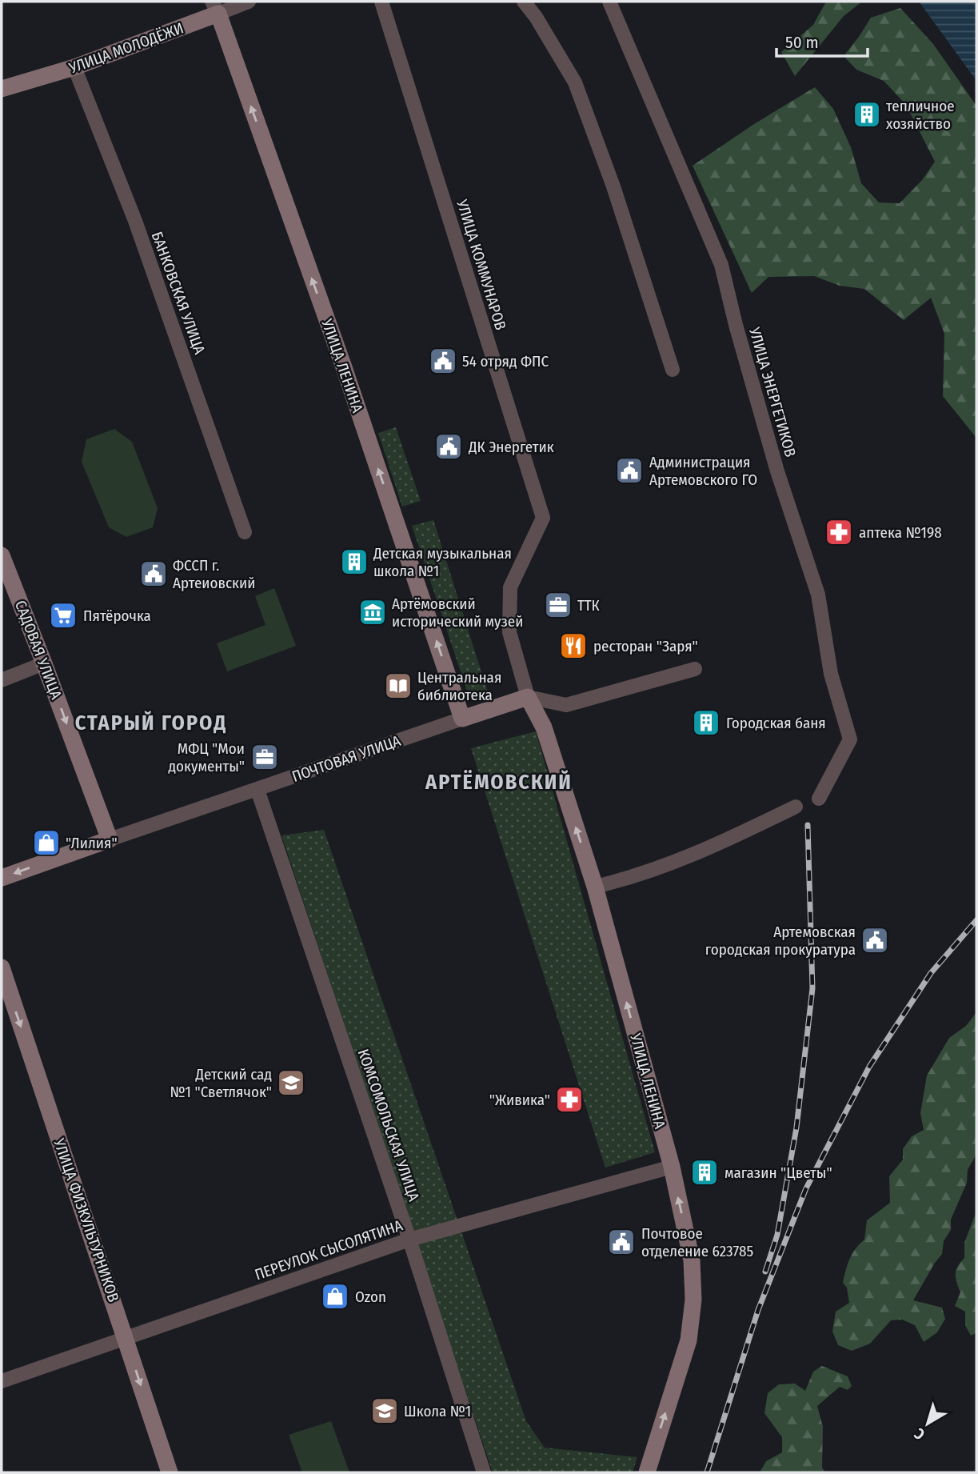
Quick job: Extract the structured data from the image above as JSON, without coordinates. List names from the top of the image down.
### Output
{
  "streets": {
    "street": [
      "УЛИЦА МОЛОДЁЖИ",
      "УЛИЦА КОММУНАРОВ",
      "БАНКОВСКАЯ УЛИЦА",
      "УЛИЦА ЛЕНИНА",
      "УЛИЦА ЭНЕРГЕТИКОВ",
      "САДОВАЯ УЛИЦА",
      "ПОЧТОВАЯ УЛИЦА",
      "КОМСОМОЛЬСКАЯ УЛИЦА",
      "УЛИЦА ФИЗКУЛЬТУРНИКОВ",
      "ПЕРЕУЛОК СЫСОЛЯТИНА"
    ]
  },
  "crossings": [
    ["УЛИЦА МОЛОДЁЖИ", "БАНКОВСКАЯ УЛИЦА"],
    ["УЛИЦА МОЛОДЁЖИ", "УЛИЦА ЛЕНИНА"],
    ["УЛИЦА КОММУНАРОВ", "УЛИЦА ЛЕНИНА"],
    ["УЛИЦА КОММУНАРОВ", "ПОЧТОВАЯ УЛИЦА"],
    ["УЛИЦА ЛЕНИНА", "ПОЧТОВАЯ УЛИЦА"],
    ["УЛИЦА ЛЕНИНА", "ПЕРЕУЛОК СЫСОЛЯТИНА"],
    ["САДОВАЯ УЛИЦА", "ПОЧТОВАЯ УЛИЦА"],
    ["ПОЧТОВАЯ УЛИЦА", "КОМСОМОЛЬСКАЯ УЛИЦА"],
    ["КОМСОМОЛЬСКАЯ УЛИЦА", "ПЕРЕУЛОК СЫСОЛЯТИНА"],
    ["УЛИЦА ФИЗКУЛЬТУРНИКОВ", "ПЕРЕУЛОК СЫСОЛЯТИНА"]
  ],
  "one_way": ["УЛИЦА ЛЕНИНА", "САДОВАЯ УЛИЦА", "УЛИЦА ФИЗКУЛЬТУРНИКОВ"],
  "districts": ["СТАРЫЙ ГОРОД", "АРТЁМОВСКИЙ"],
  "places": {
    "building": [
      "тепличное хозяйство",
      "Детская музыкальная школа №1",
      "Городская баня",
      "магазин \"Цветы\""
    ],
    "public building": [
      "54 отряд ФПС",
      "ДК Энергетик",
      "Администрация Артемовского ГО",
      "ФССП г. Артеиовский",
      "Артемовская городская прокуратура",
      "Почтовое отделение 623785"
    ],
    "pharmacy": ["аптека №198", "\"Живика\""],
    "office": ["ТТК", "МФЦ \"Мои документы\""],
    "museum": ["Артёмовский исторический музей"],
    "supermarket": ["Пятёрочка"],
    "restaurant": ["ресторан \"Заря\""],
    "library": ["Центральная библиотека"],
    "shop": ["\"Лилия\"", "Ozon"],
    "school or university": ["Детский сад №1 \"Светлячок\"", "Школа №1"]
  },
  "scale_bar": "50 m",
  "north": "bottom left"
}
